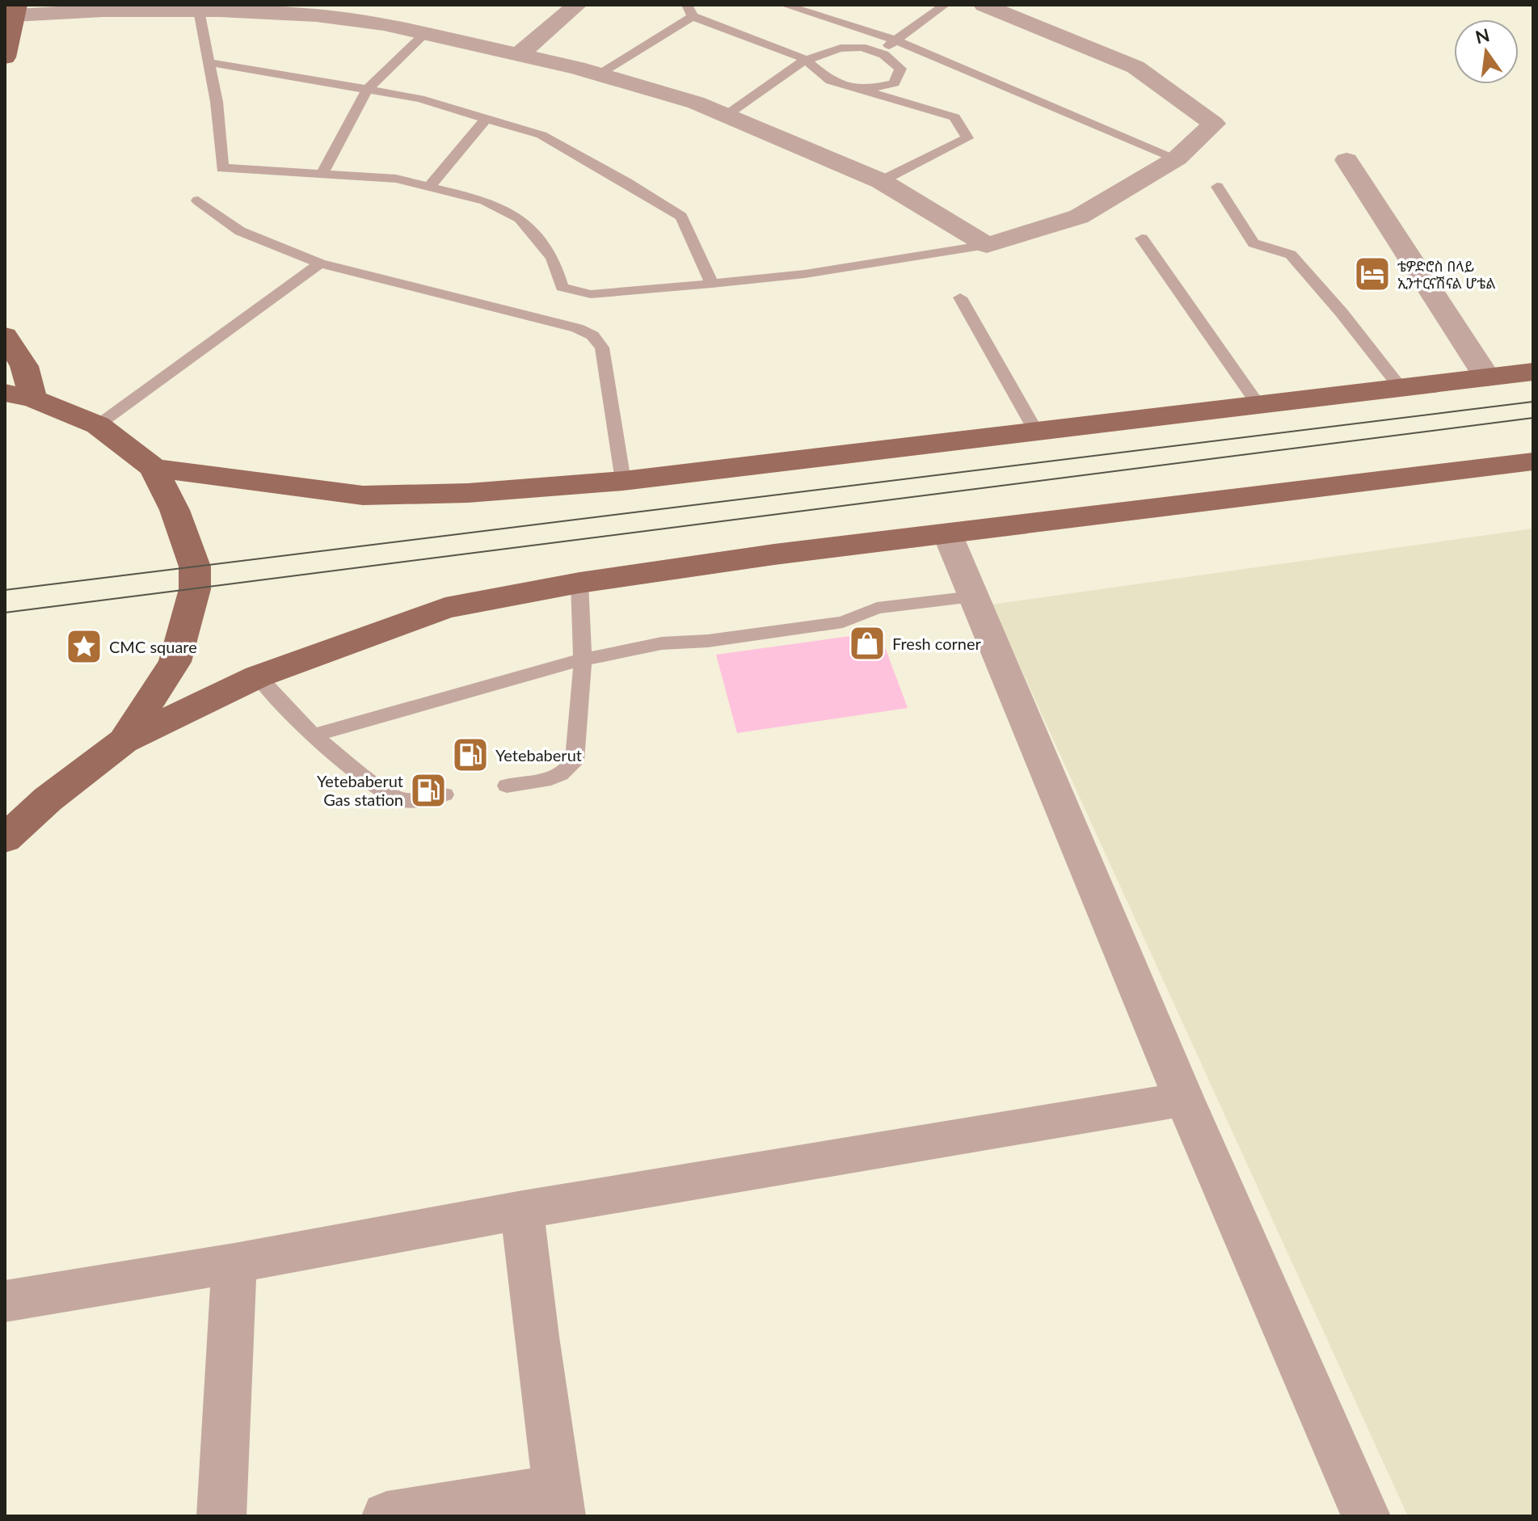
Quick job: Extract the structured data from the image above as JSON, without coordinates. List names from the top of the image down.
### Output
{
  "places": {
    "hotel": ["ቴዎድሮስ በላይ ኢንተርናሽናል ሆቴል"],
    "shop": ["Fresh corner"],
    "place": ["CMC square"],
    "fuel station": ["Yetebaberut", "Yetebaberut Gas station"]
  },
  "north": "top"
}
